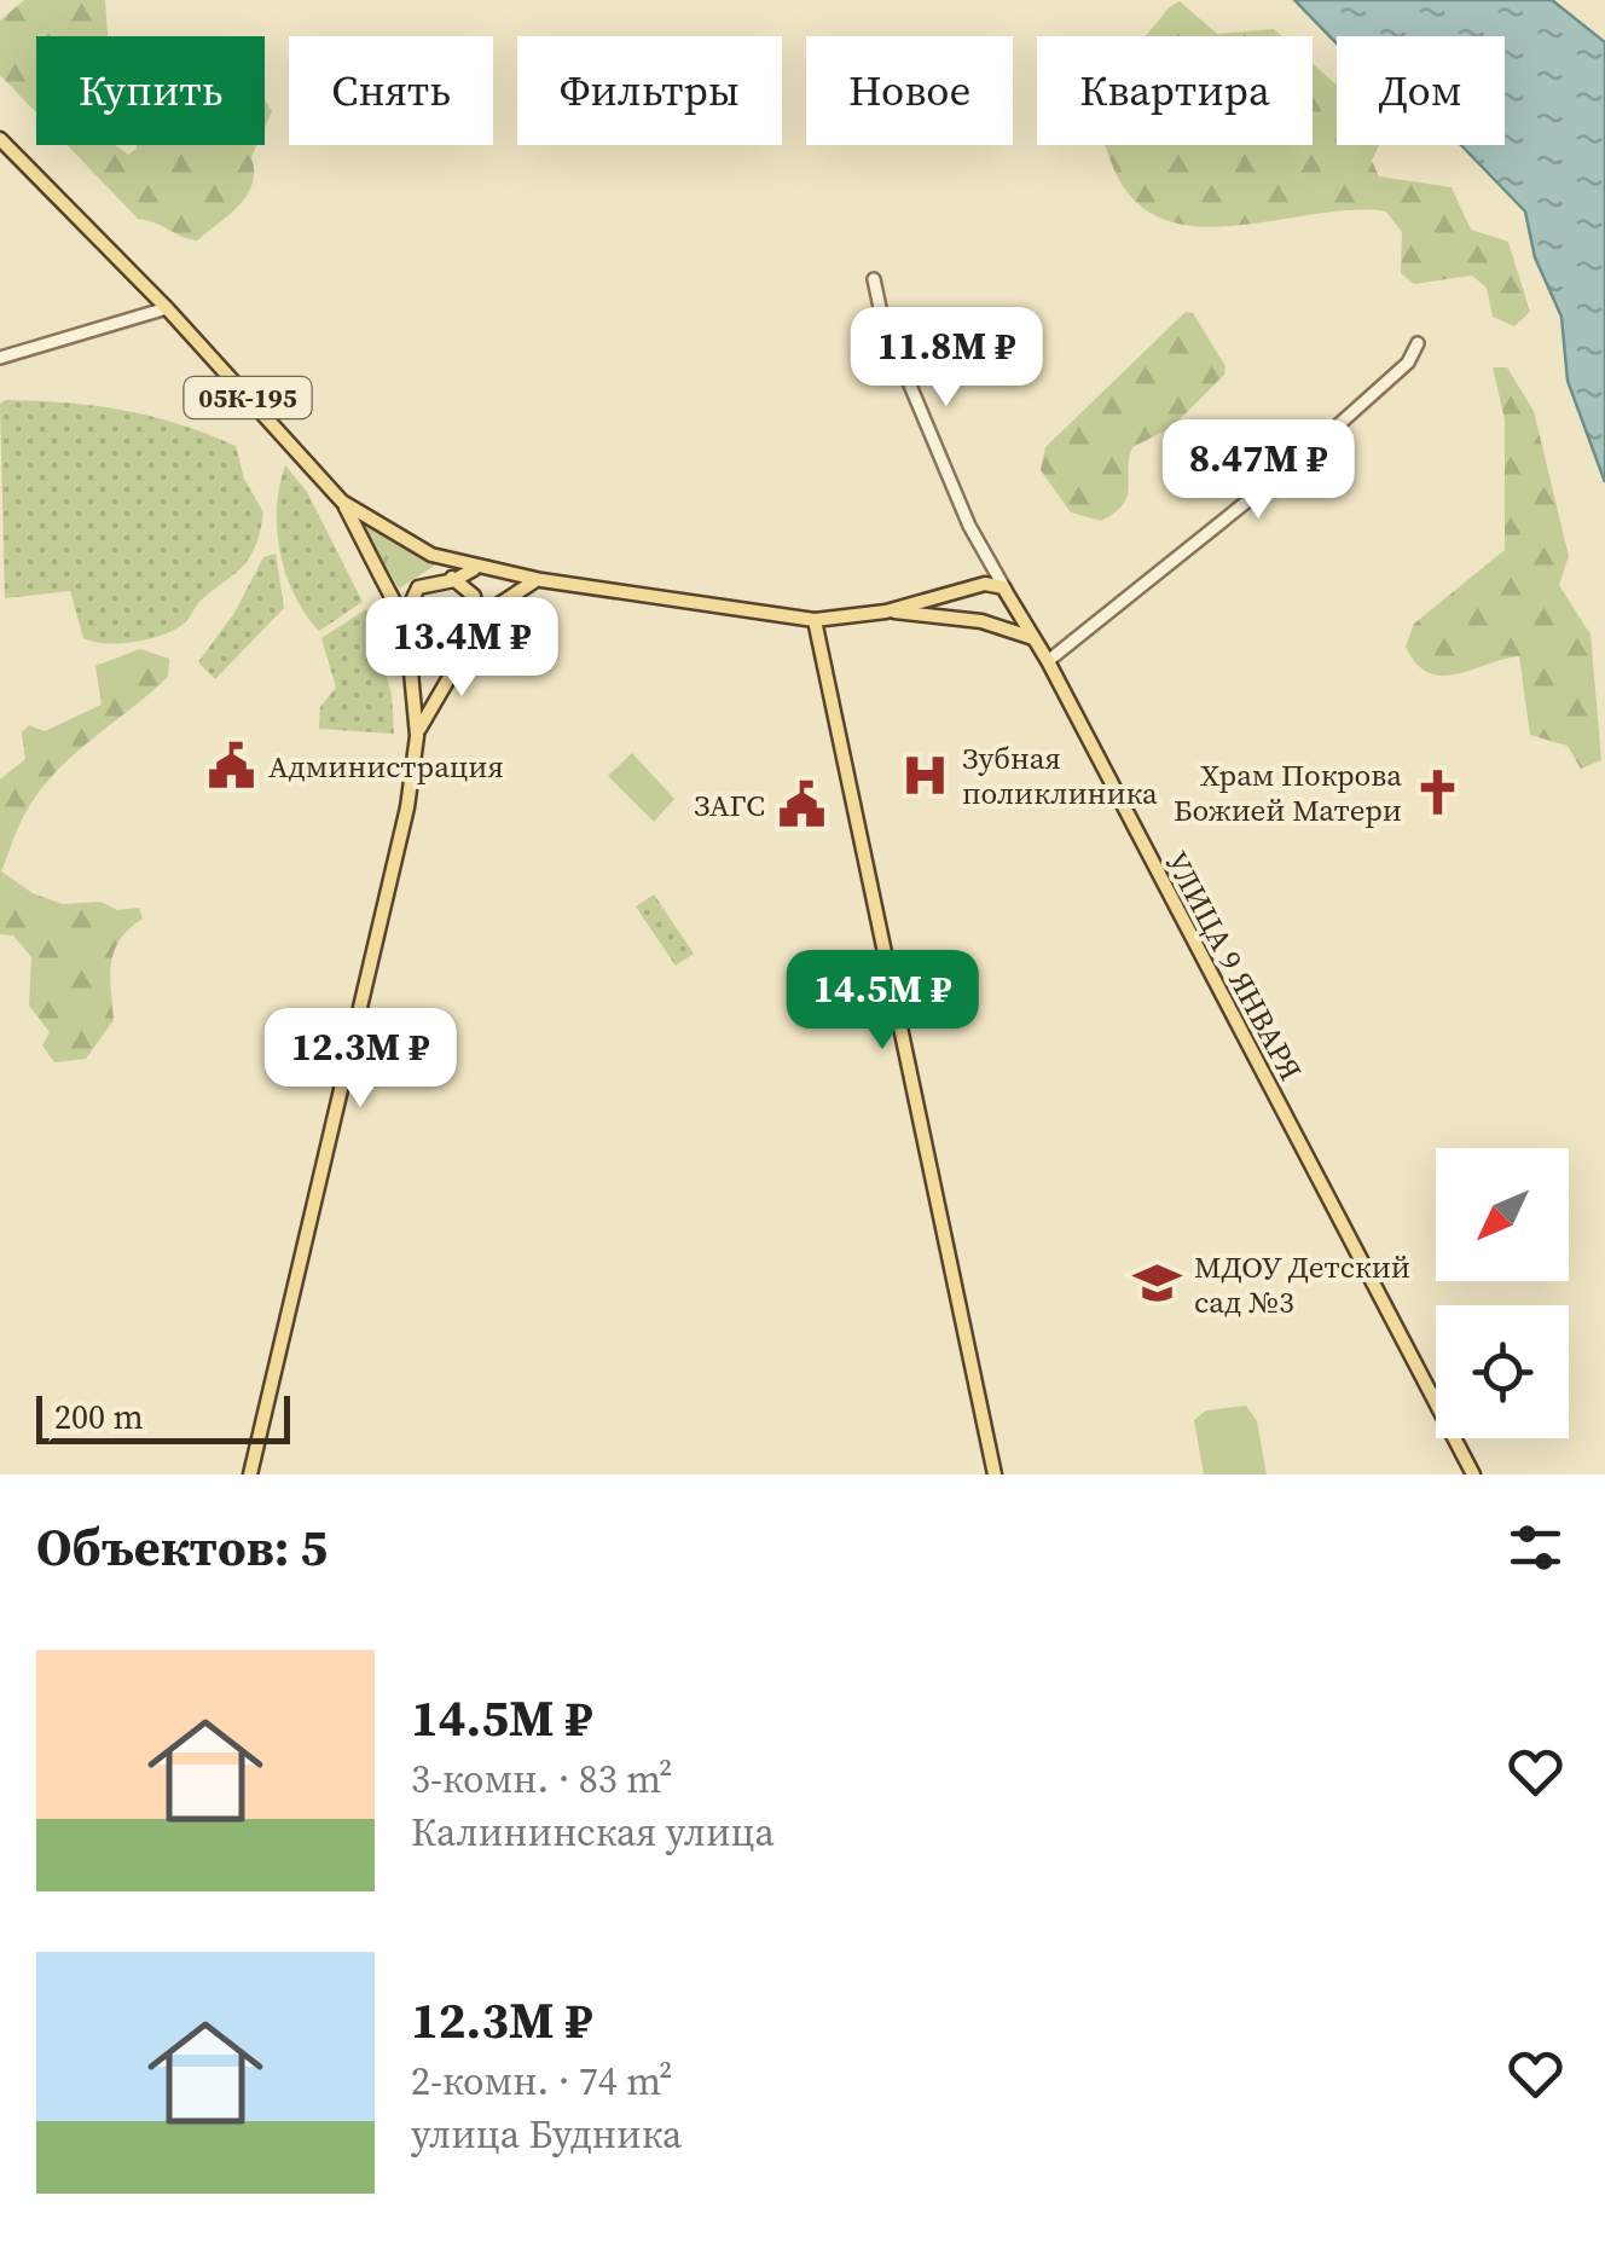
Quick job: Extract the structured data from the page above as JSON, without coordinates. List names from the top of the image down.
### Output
{
  "streets": {
    "main road": ["05К-195", "УЛИЦА 9 ЯНВАРЯ"]
  },
  "places": {
    "public building": ["Администрация", "ЗАГС"],
    "hospital": ["Зубная поликлиника"],
    "church": ["Храм Покрова Божией Матери"],
    "school or university": ["МДОУ Детский сад №3"]
  },
  "scale_bar": "200 m",
  "north": "bottom left",
  "page": {
    "chip": [
      "Купить",
      "Снять",
      "Фильтры",
      "Новое",
      "Квартира",
      "Дом"
    ],
    "price": [
      "11.8M ₽",
      "8.47M ₽",
      "13.4M ₽",
      "14.5M ₽",
      "12.3M ₽"
    ],
    "scale": "200 m",
    "heading": "Объектов: 5",
    "list": [
      {
        "name": "14.5M ₽",
        "note": "3-комн. · 83 m² · Калининская улица"
      },
      {
        "name": "12.3M ₽",
        "note": "2-комн. · 74 m² · улица Будника"
      }
    ]
  }
}
